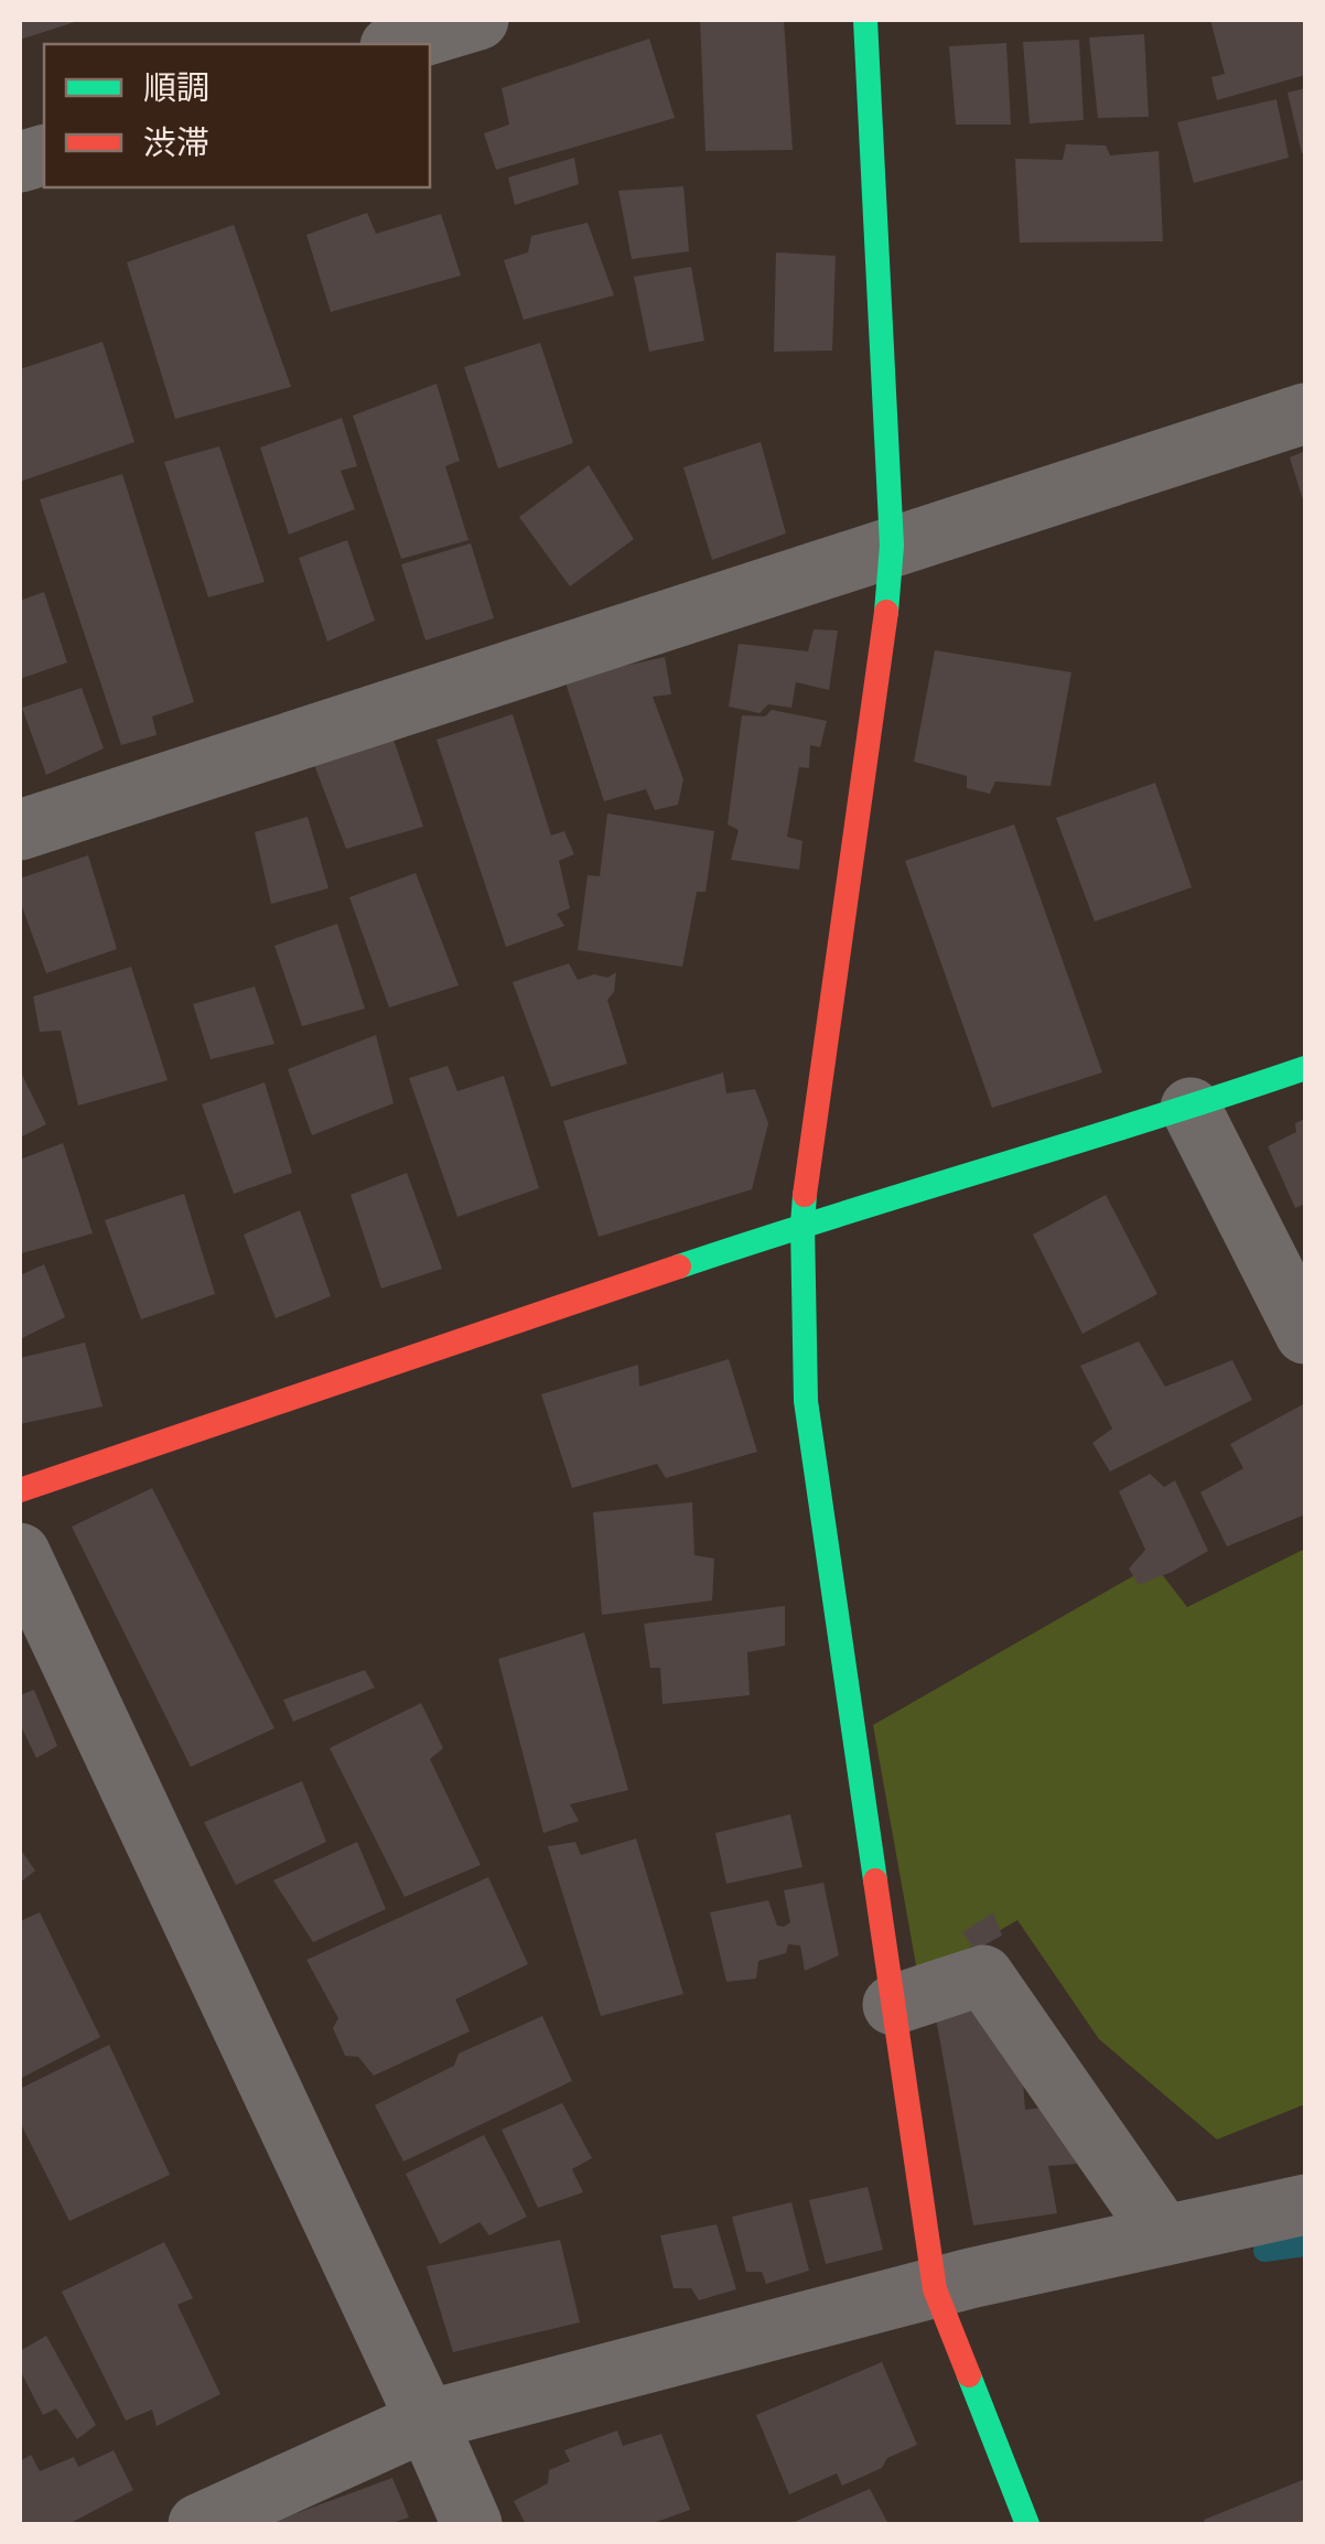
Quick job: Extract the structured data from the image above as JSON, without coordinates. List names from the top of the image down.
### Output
{
  "legend": ["順調", "渋滞"]
}
